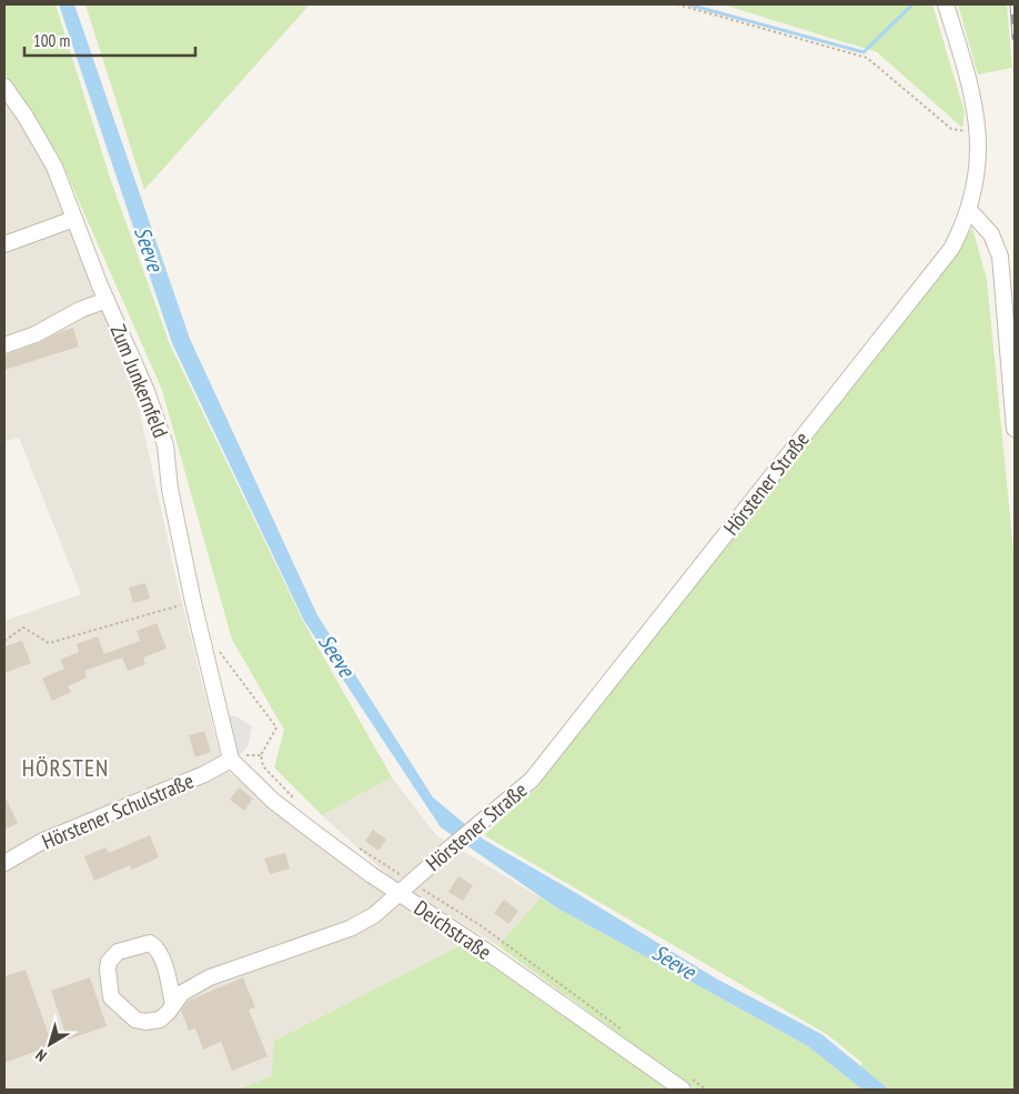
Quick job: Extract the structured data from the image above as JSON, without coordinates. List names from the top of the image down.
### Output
{
  "streets": {
    "street": [
      "Zum Junkernfeld",
      "Hörstener Straße",
      "Hörstener Schulstraße",
      "Deichstraße"
    ]
  },
  "crossings": [
    ["Zum Junkernfeld", "Hörstener Schulstraße"],
    ["Zum Junkernfeld", "Deichstraße"],
    ["Hörstener Straße", "Deichstraße"],
    ["Hörstener Schulstraße", "Deichstraße"]
  ],
  "districts": ["HÖRSTEN"],
  "water": ["Seeve"],
  "scale_bar": "100 m",
  "north": "bottom left"
}
